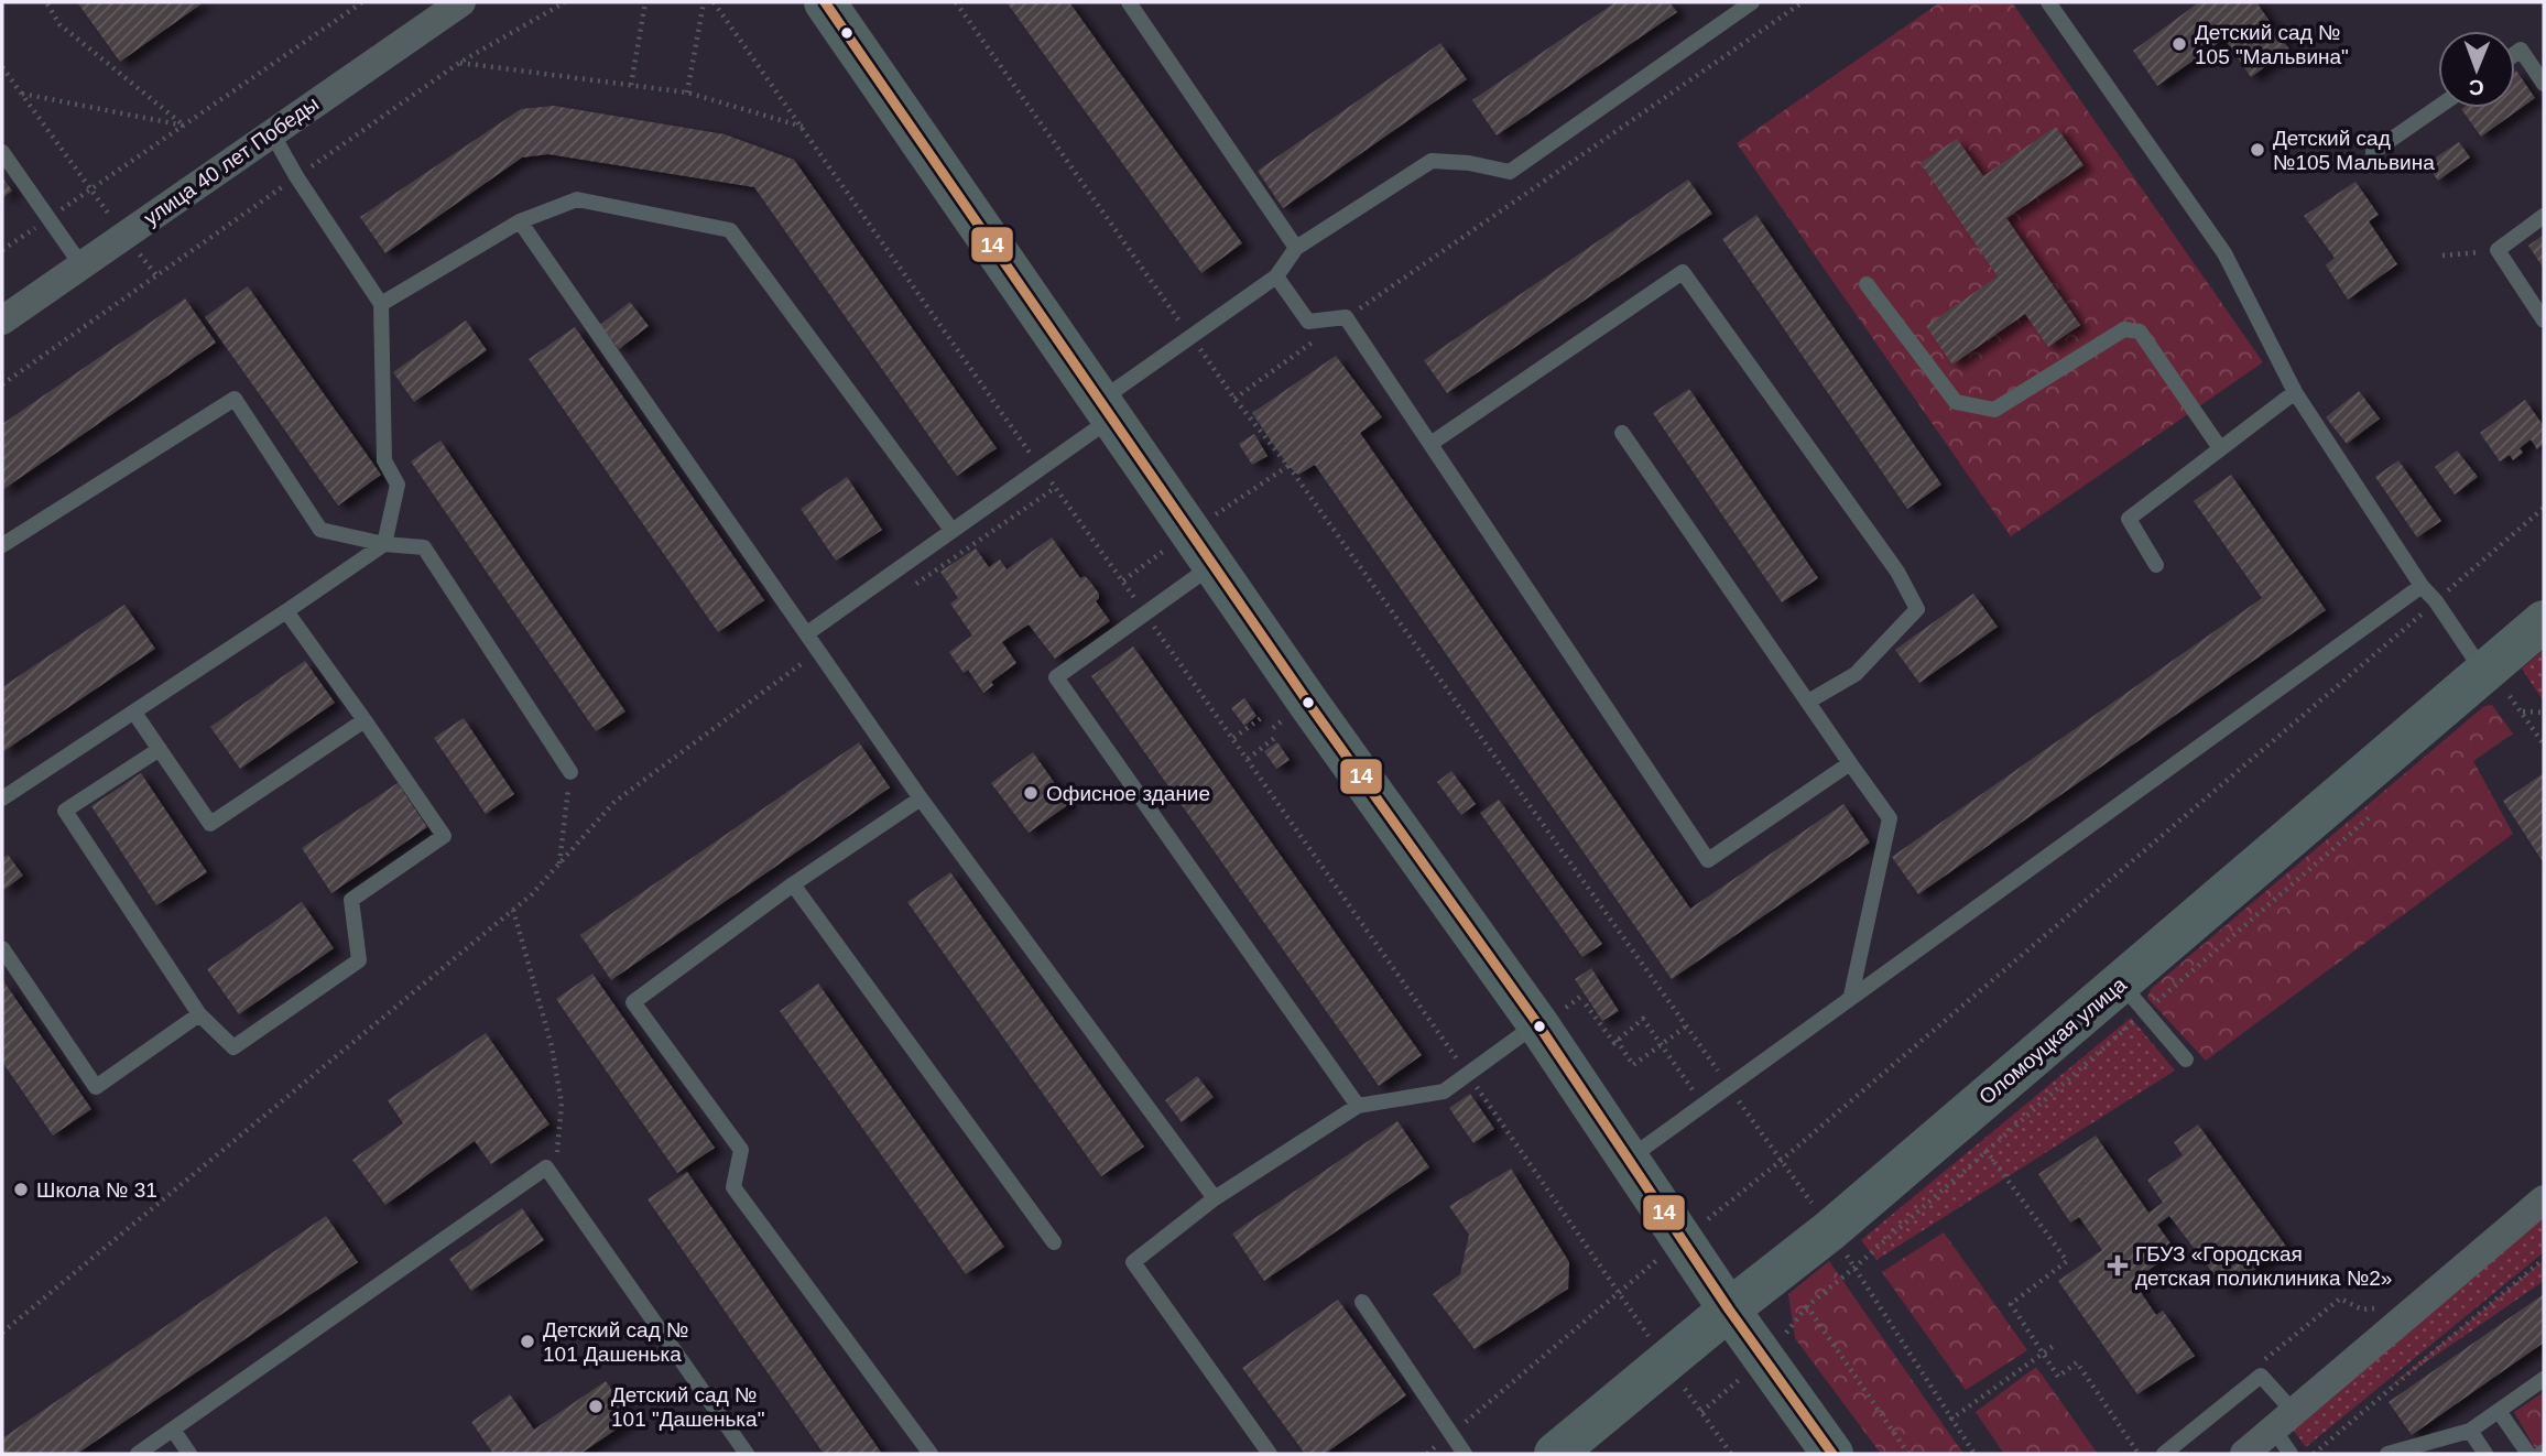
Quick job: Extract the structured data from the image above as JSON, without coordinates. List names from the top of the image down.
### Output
{
  "streets": {
    "street": ["улица 40 лет Победы", "Оломоуцкая улица"]
  },
  "places": {
    "other": [
      "Детский сад № 105 \"Мальвина\"",
      "Детский сад №105 Мальвина",
      "Офисное здание",
      "Школа № 31",
      "Детский сад № 101 Дашенька",
      "Детский сад № 101 \"Дашенька\""
    ],
    "health": ["ГБУЗ «Городская детская поликлиника №2»"]
  },
  "lines": ["transit line 14"],
  "north": "bottom"
}
